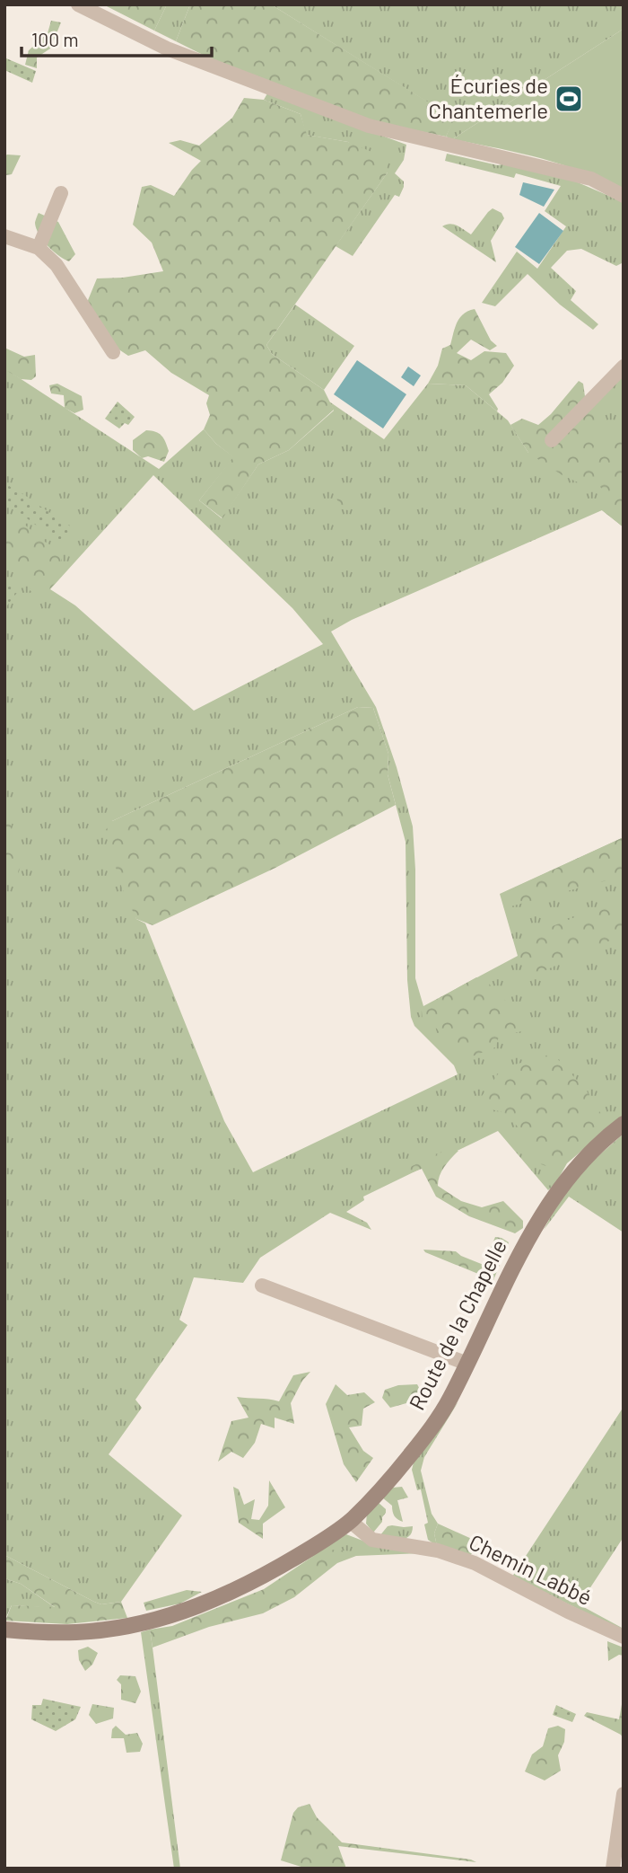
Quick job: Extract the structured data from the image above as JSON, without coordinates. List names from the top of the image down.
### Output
{
  "streets": {
    "main road": ["Route de la Chapelle"],
    "street": ["Chemin Labbé"]
  },
  "crossings": [
    ["Route de la Chapelle", "Chemin Labbé"]
  ],
  "places": {
    "sports": ["Écuries de Chantemerle"]
  },
  "scale_bar": "100 m"
}
